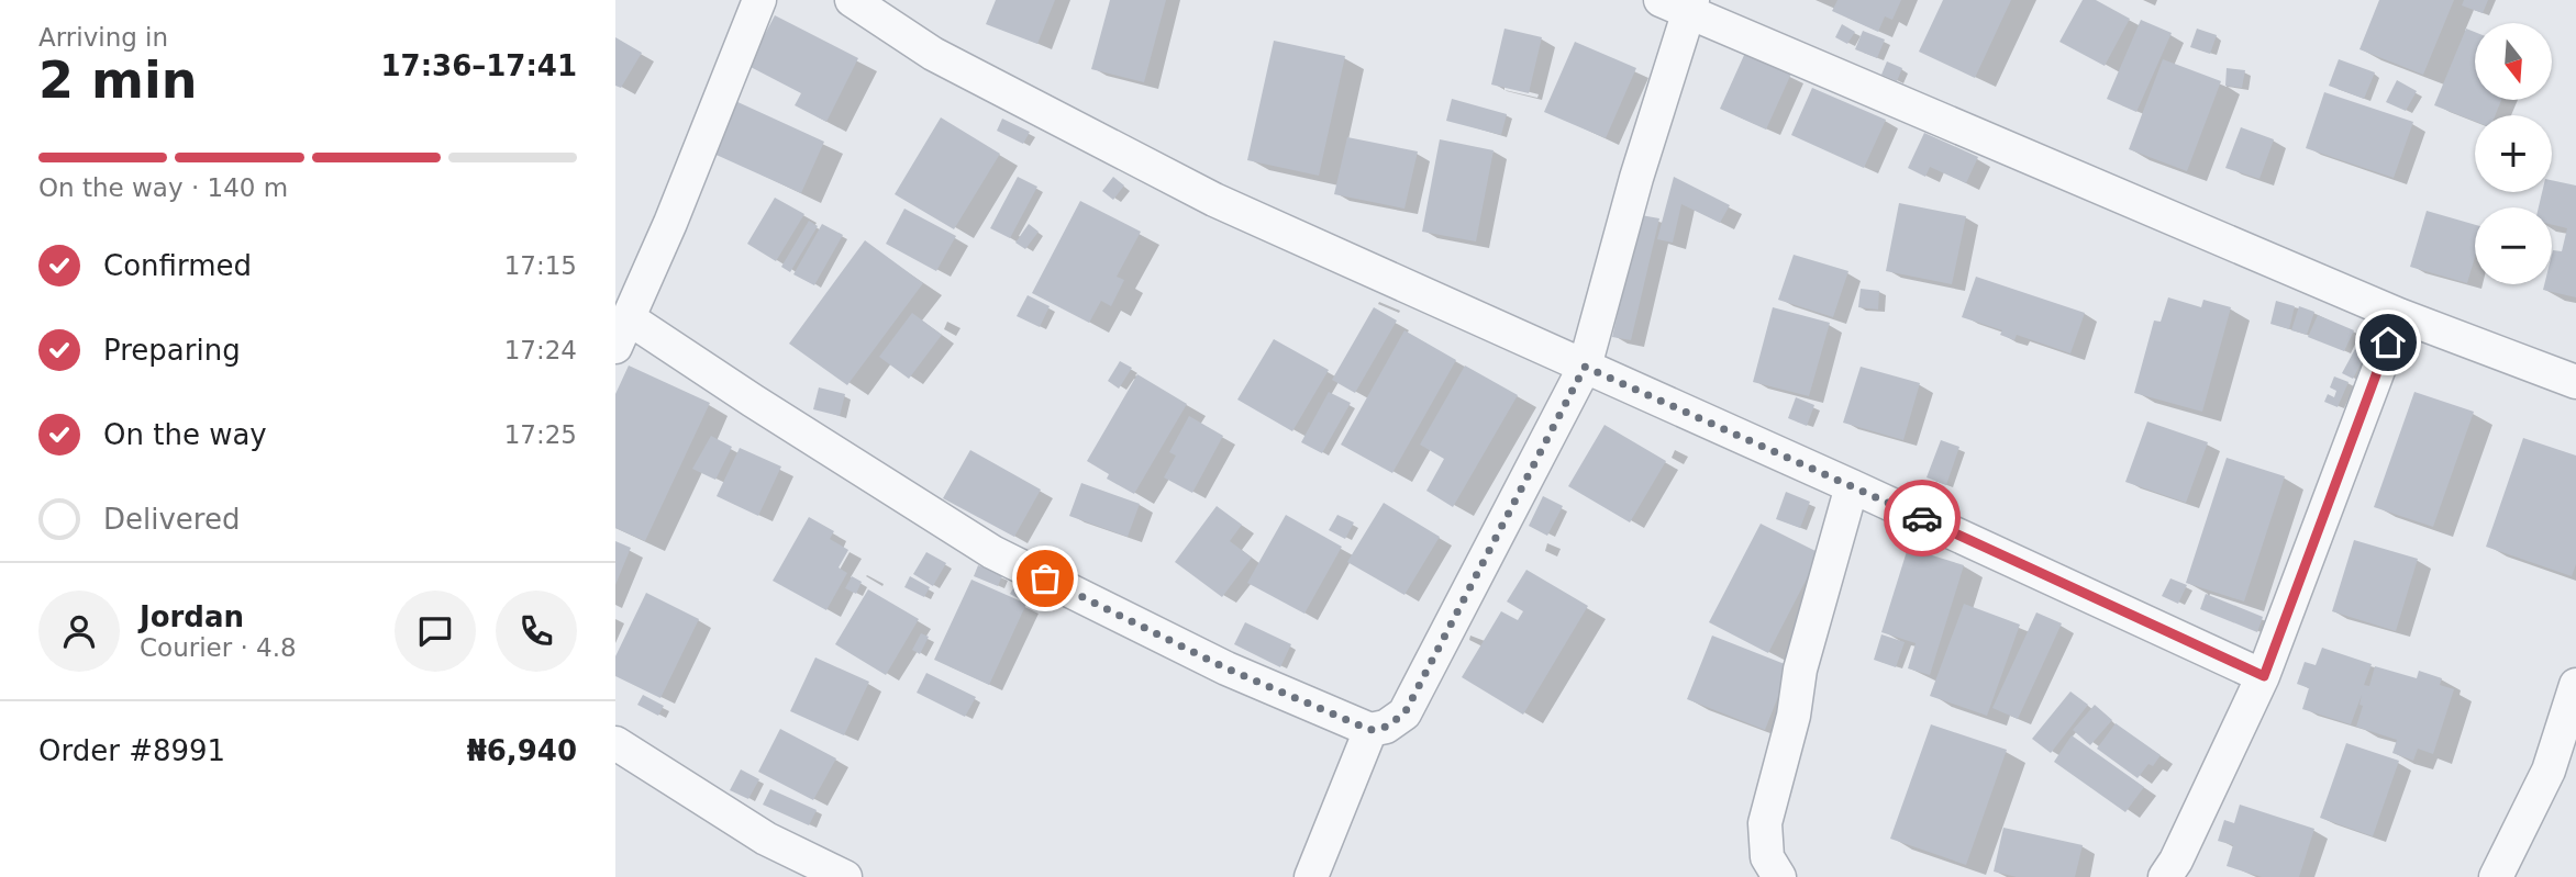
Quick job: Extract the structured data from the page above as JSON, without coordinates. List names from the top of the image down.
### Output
{
  "north": "bottom",
  "page": {
    "heading": ["2 min", "Arriving in", "17:36–17:41"],
    "panel": [
      "Jordan",
      "Courier · 4.8",
      "Order #8991",
      "₦6,940"
    ],
    "map_buttons": ["+", "−"],
    "bar": "On the way · 140 m",
    "list": [
      ["Confirmed", "17:15"],
      ["Preparing", "17:24"],
      ["On the way", "17:25"],
      "Delivered"
    ]
  }
}
